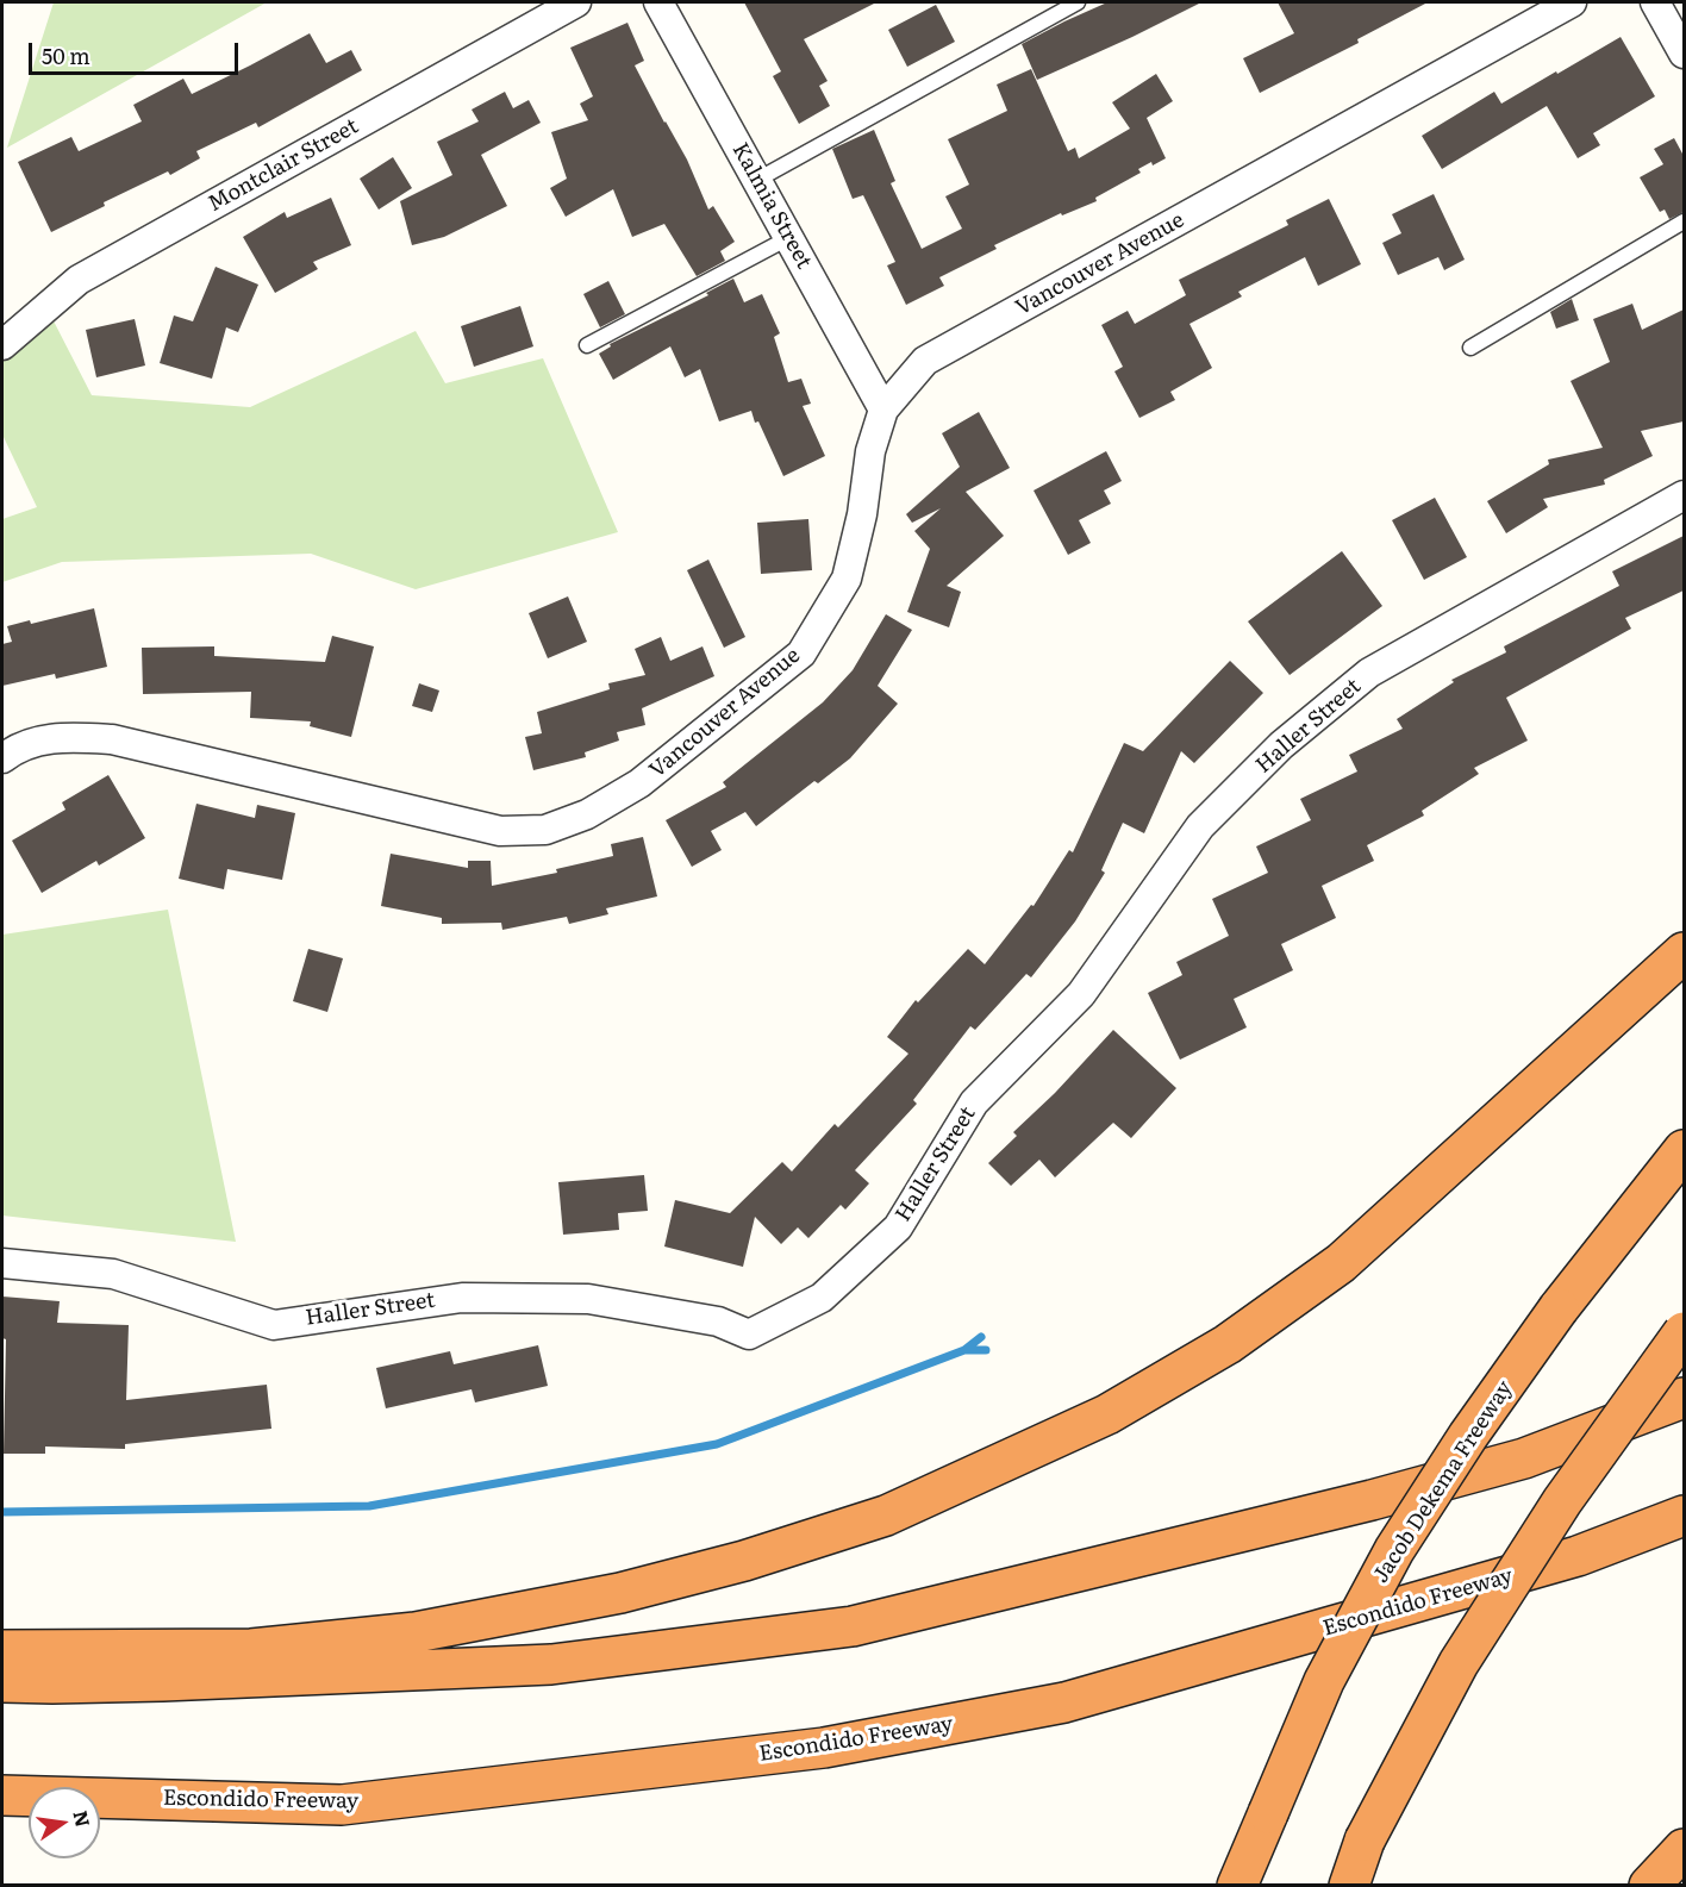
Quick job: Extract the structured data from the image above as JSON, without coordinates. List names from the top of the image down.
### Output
{
  "streets": {
    "highway": ["Jacob Dekema Freeway", "Escondido Freeway"],
    "street": [
      "Montclair Street",
      "Kalmia Street",
      "Vancouver Avenue",
      "Haller Street"
    ]
  },
  "crossings": [
    ["Kalmia Street", "Vancouver Avenue"]
  ],
  "scale_bar": "50 m",
  "north": "right"
}
